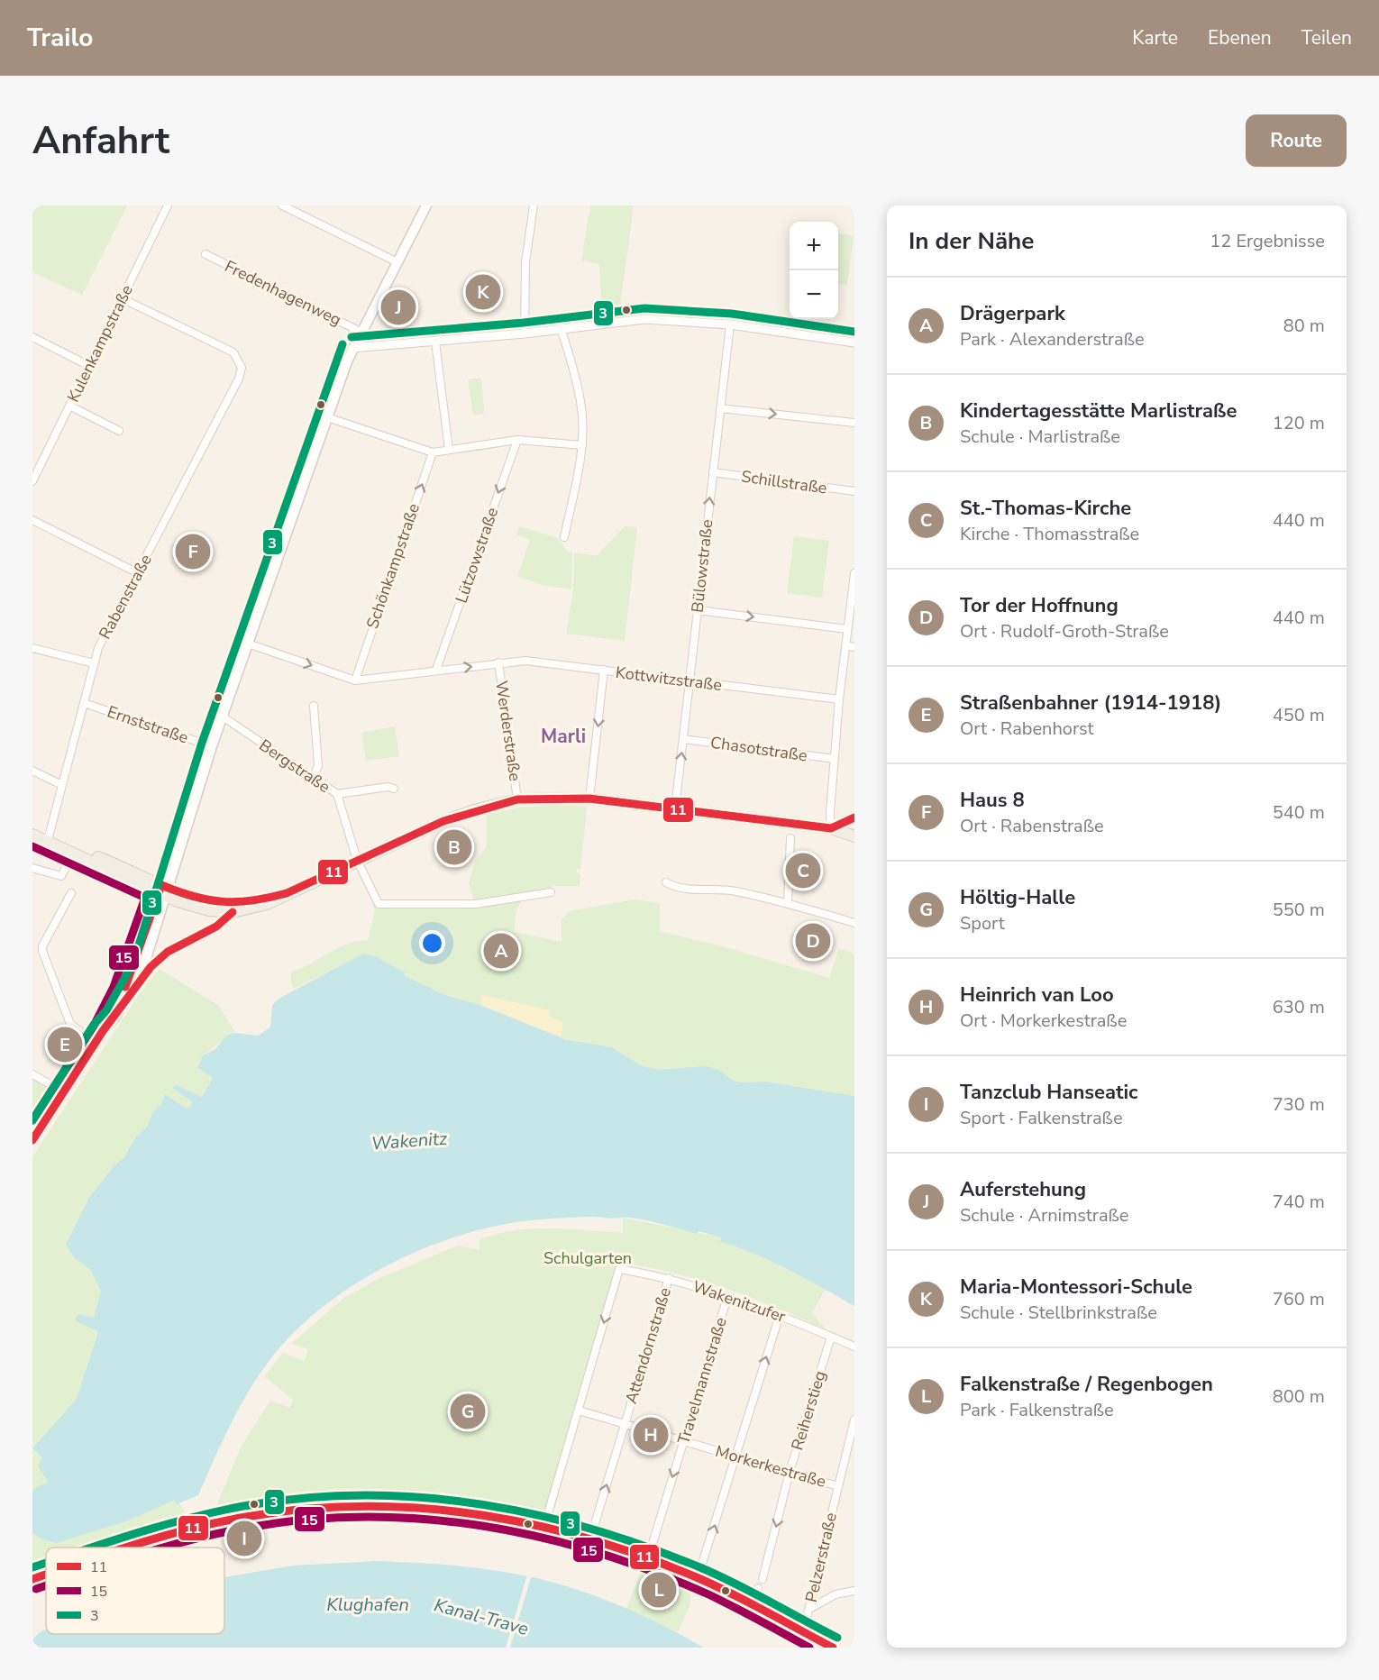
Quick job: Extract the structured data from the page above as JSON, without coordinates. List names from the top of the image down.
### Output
{
  "streets": {
    "street": [
      "Fredenhagenweg",
      "Kulenkampstraße",
      "Schillstraße",
      "Lützowstraße",
      "Schönkampstraße",
      "Bülowstraße",
      "Rabenstraße",
      "Kottwitzstraße",
      "Ernststraße",
      "Werderstraße",
      "Chasotstraße",
      "Bergstraße",
      "Wakenitzufer",
      "Attendornstraße",
      "Travelmannstraße",
      "Reiherstieg",
      "Morkerkestraße",
      "Pelzerstraße"
    ]
  },
  "crossings": [
    ["Kulenkampstraße", "Rabenstraße"],
    ["Schillstraße", "Bülowstraße"],
    ["Lützowstraße", "Kottwitzstraße"],
    ["Schönkampstraße", "Kottwitzstraße"],
    ["Bülowstraße", "Kottwitzstraße"],
    ["Bülowstraße", "Chasotstraße"],
    ["Rabenstraße", "Ernststraße"],
    ["Kottwitzstraße", "Werderstraße"],
    ["Wakenitzufer", "Attendornstraße"],
    ["Wakenitzufer", "Travelmannstraße"],
    ["Wakenitzufer", "Reiherstieg"],
    ["Wakenitzufer", "Morkerkestraße"],
    ["Attendornstraße", "Morkerkestraße"],
    ["Travelmannstraße", "Morkerkestraße"],
    ["Reiherstieg", "Morkerkestraße"],
    ["Morkerkestraße", "Pelzerstraße"]
  ],
  "one_way": [
    "Lützowstraße",
    "Schönkampstraße",
    "Bülowstraße",
    "Wakenitzufer"
  ],
  "districts": ["Marli"],
  "water": ["Wakenitz", "Klughafen", "Kanal-Trave"],
  "parks": ["Schulgarten"],
  "lines": ["transit line 3", "transit line 11", "transit line 15"],
  "legend": ["11", "15", "3"],
  "page": {
    "header": "Trailo",
    "nav": ["Karte", "Ebenen", "Teilen"],
    "buttons": "Route",
    "title": "Anfahrt",
    "heading": ["In der Nähe", "12 Ergebnisse"],
    "map_buttons": ["+", "−"],
    "pins": [
      "K",
      "J",
      "F",
      "B",
      "C",
      "D",
      "A",
      "E",
      "G",
      "H",
      "I",
      "L"
    ],
    "list": [
      {
        "mark": "A",
        "name": "Drägerpark",
        "note": "Park · Alexanderstraße",
        "value": "80 m"
      },
      {
        "mark": "B",
        "name": "Kindertagesstätte Marlistraße",
        "note": "Schule · Marlistraße",
        "value": "120 m"
      },
      {
        "mark": "C",
        "name": "St.-Thomas-Kirche",
        "note": "Kirche · Thomasstraße",
        "value": "440 m"
      },
      {
        "mark": "D",
        "name": "Tor der Hoffnung",
        "note": "Ort · Rudolf-Groth-Straße",
        "value": "440 m"
      },
      {
        "mark": "E",
        "name": "Straßenbahner (1914-1918)",
        "note": "Ort · Rabenhorst",
        "value": "450 m"
      },
      {
        "mark": "F",
        "name": "Haus 8",
        "note": "Ort · Rabenstraße",
        "value": "540 m"
      },
      {
        "mark": "G",
        "name": "Höltig-Halle",
        "note": "Sport",
        "value": "550 m"
      },
      {
        "mark": "H",
        "name": "Heinrich van Loo",
        "note": "Ort · Morkerkestraße",
        "value": "630 m"
      },
      {
        "mark": "I",
        "name": "Tanzclub Hanseatic",
        "note": "Sport · Falkenstraße",
        "value": "730 m"
      },
      {
        "mark": "J",
        "name": "Auferstehung",
        "note": "Schule · Arnimstraße",
        "value": "740 m"
      },
      {
        "mark": "K",
        "name": "Maria-Montessori-Schule",
        "note": "Schule · Stellbrinkstraße",
        "value": "760 m"
      },
      {
        "mark": "L",
        "name": "Falkenstraße / Regenbogen",
        "note": "Park · Falkenstraße",
        "value": "800 m"
      }
    ]
  }
}
